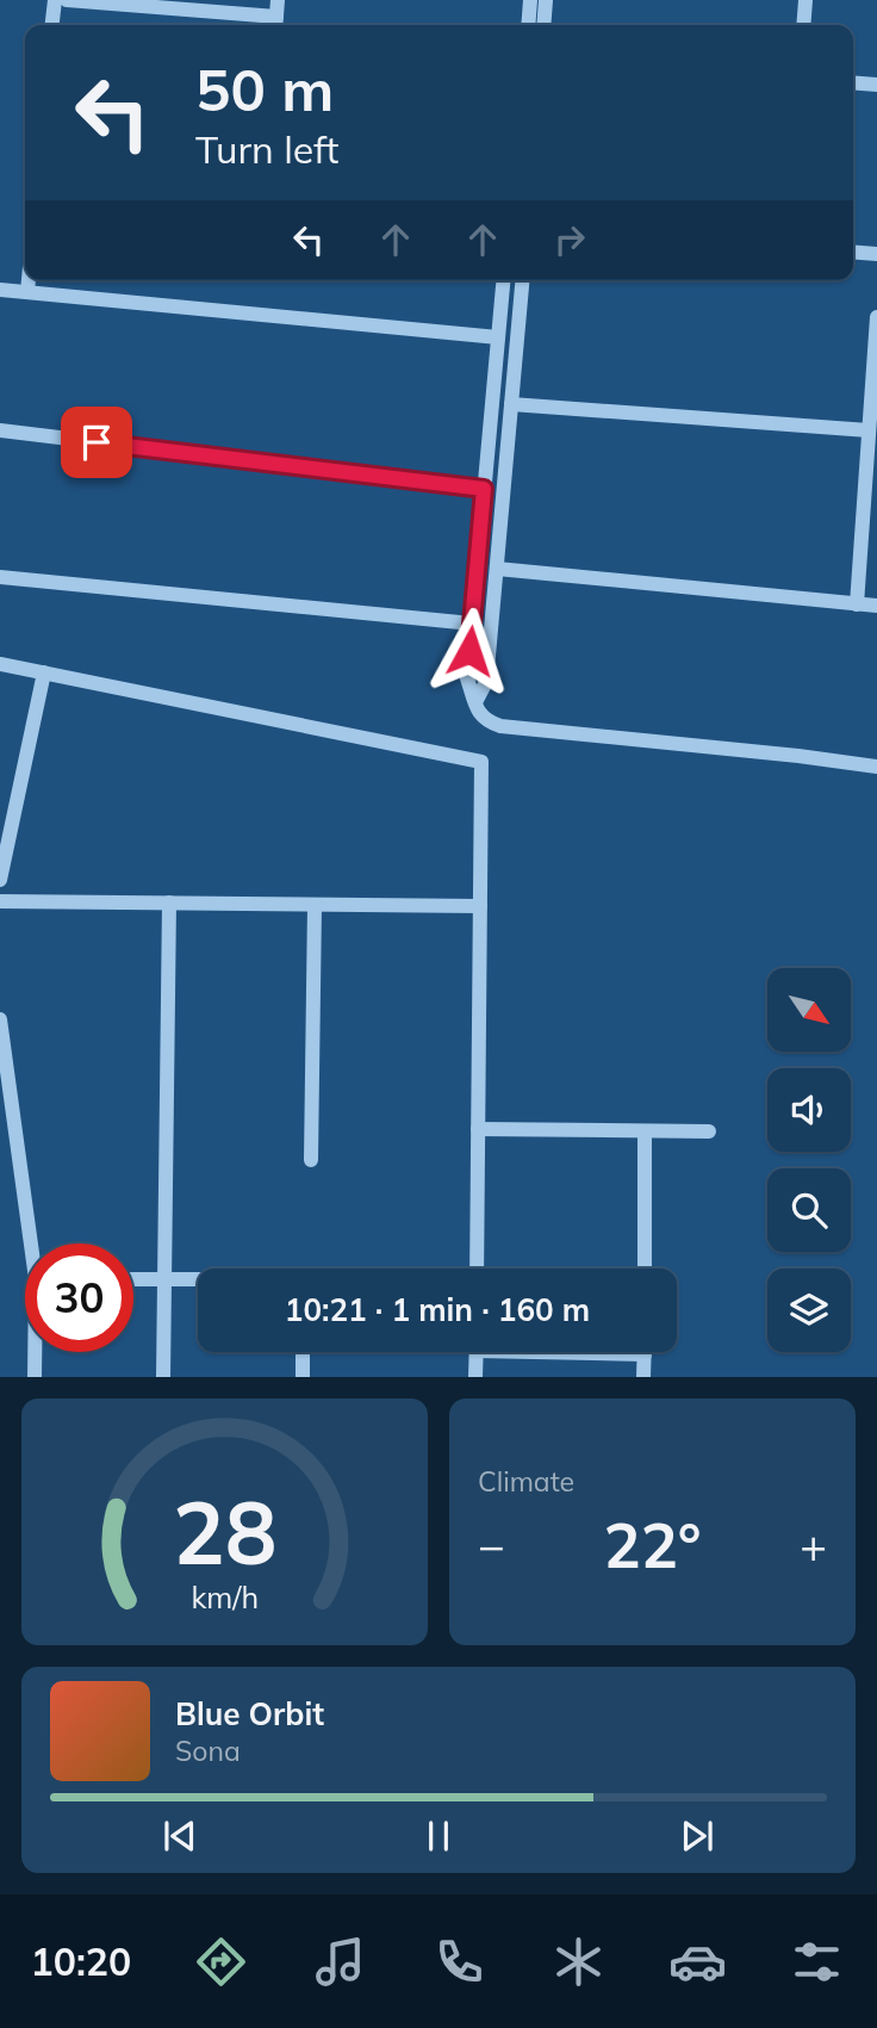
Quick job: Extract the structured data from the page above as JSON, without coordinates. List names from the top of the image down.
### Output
{
  "north": "bottom right",
  "page": {
    "turn": ["50 m", "Turn left"],
    "limit": "30",
    "trip": "10:21 · 1 min · 160 m",
    "tile": "Climate",
    "heat": ["−", "22°", "+"],
    "song": ["Blue Orbit", "Sona"],
    "tabs": "10:20",
    "gauge": ["28", "km/h"]
  }
}
